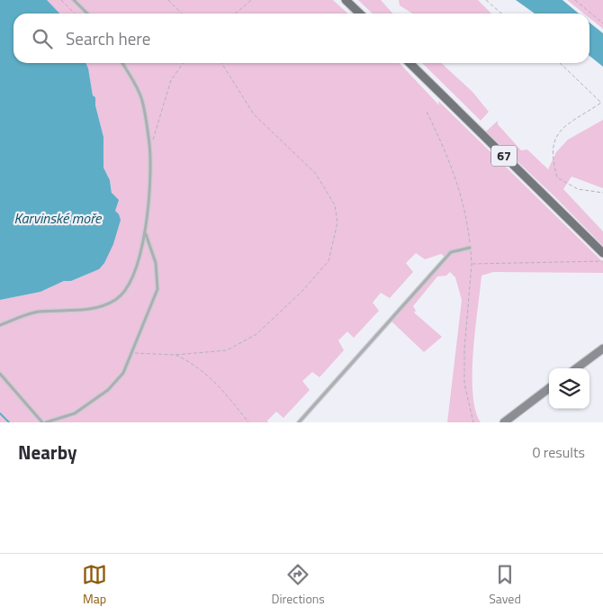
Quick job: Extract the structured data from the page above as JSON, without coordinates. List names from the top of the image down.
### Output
{
  "streets": {
    "main road": ["67"]
  },
  "water": ["Karvinské moře"],
  "page": {
    "search": "Search here",
    "heading": ["Nearby", "0 results"],
    "nav": ["Map", "Directions", "Saved"]
  }
}
